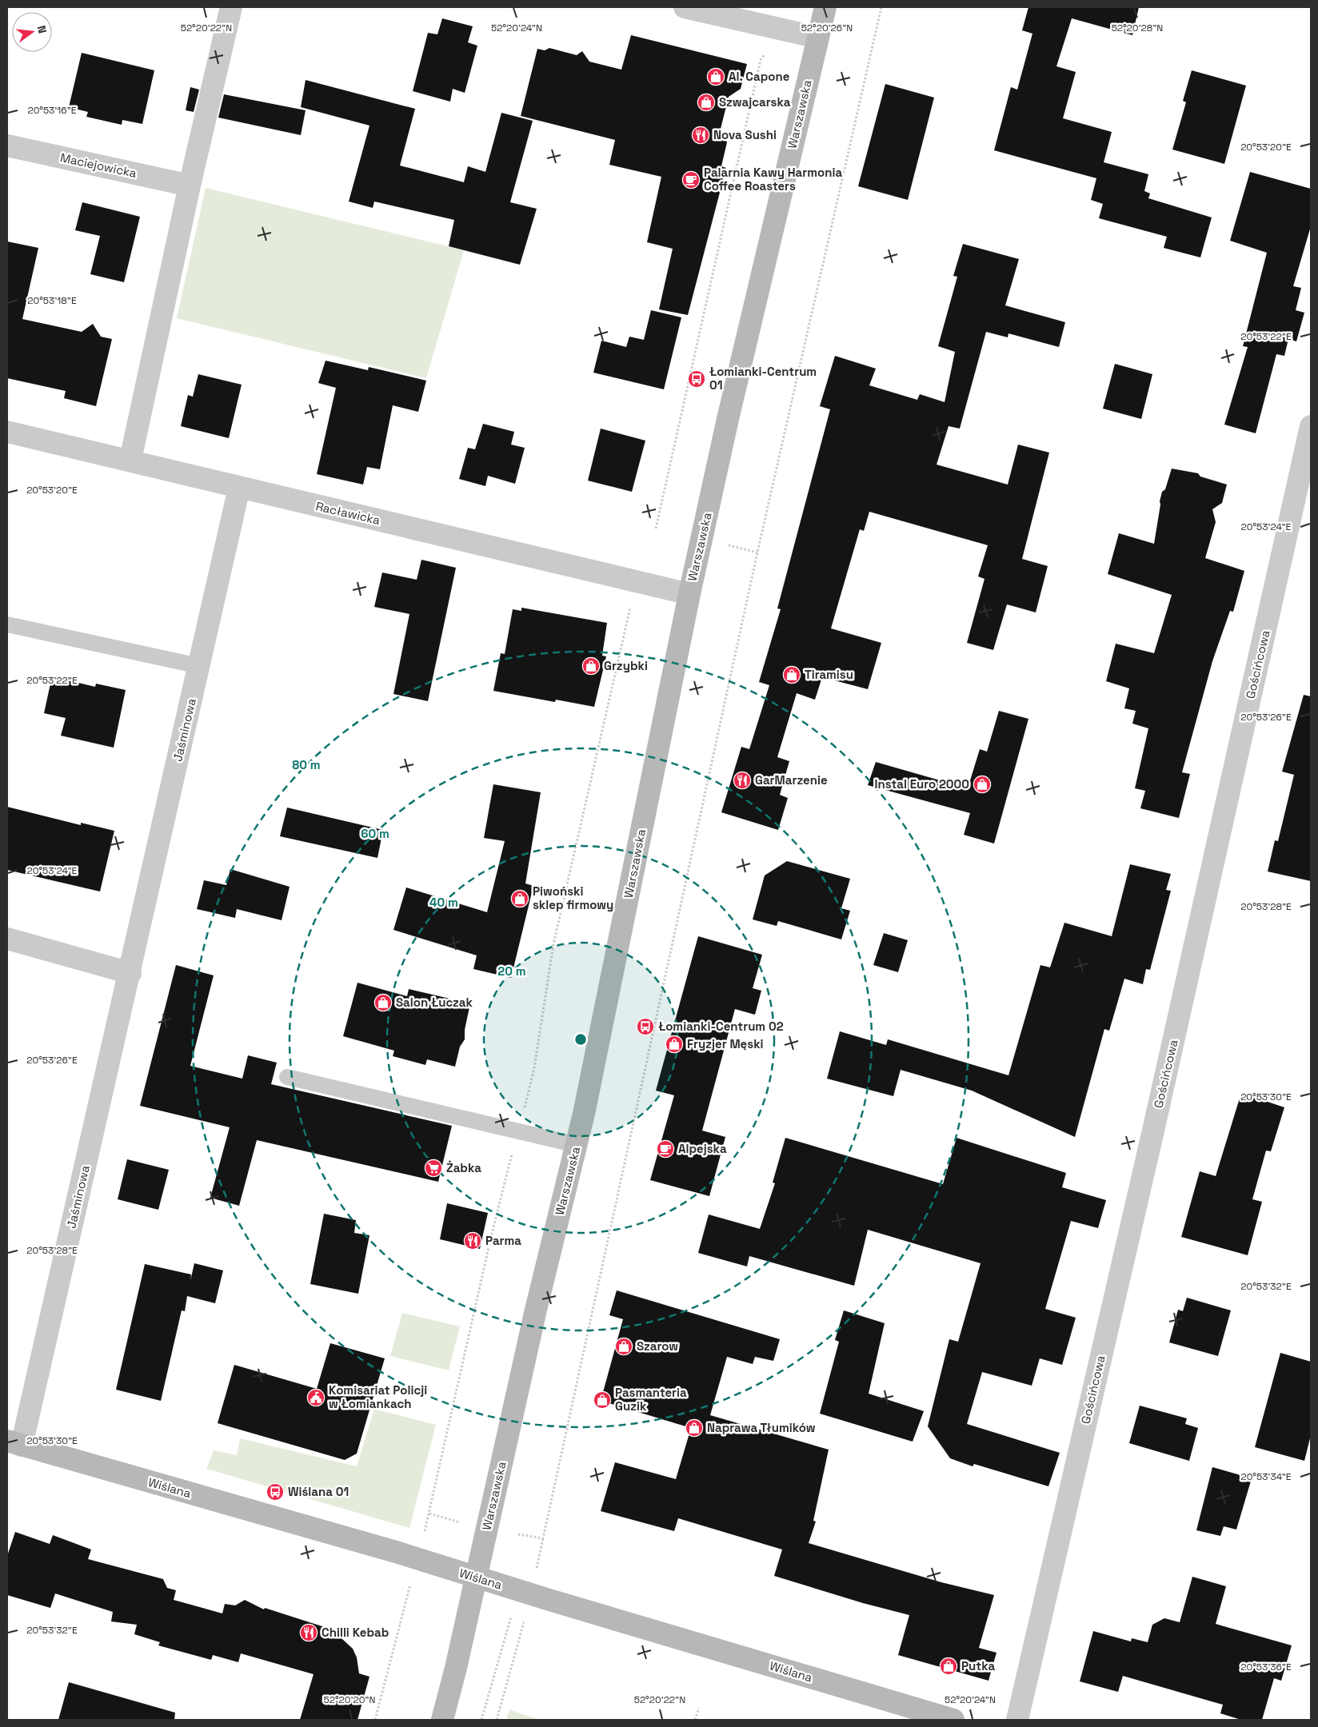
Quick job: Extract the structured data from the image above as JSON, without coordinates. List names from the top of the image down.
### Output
{
  "streets": {
    "street": [
      "Warszawska",
      "Maciejowicka",
      "Racławicka",
      "Gościńcowa",
      "Jaśminowa",
      "Wiślana"
    ]
  },
  "crossings": [
    ["Warszawska", "Racławicka"],
    ["Warszawska", "Wiślana"],
    ["Racławicka", "Jaśminowa"],
    ["Jaśminowa", "Wiślana"]
  ],
  "places": {
    "shop": [
      "Al. Capone",
      "Szwajcarska",
      "Grzybki",
      "Tiramisu",
      "Instal Euro 2000",
      "Piwoński sklep firmowy",
      "Salon Łuczak",
      "Fryzjer Męski",
      "Szarow",
      "Pasmanteria Guzik",
      "Naprawa Tłumików",
      "Putka"
    ],
    "restaurant": [
      "Nova Sushi",
      "GarMarzenie",
      "Parma",
      "Chilli Kebab"
    ],
    "cafe": ["Palarnia Kawy Harmonia Coffee Roasters", "Alpejska"],
    "bus stop": ["Łomianki-Centrum 01", "Łomianki-Centrum 02", "Wiślana 01"],
    "supermarket": ["Żabka"],
    "public building": ["Komisariat Policji w Łomiankach"]
  },
  "north": "right",
  "coordinates": [
    "52°20'22\"N",
    "52°20'24\"N",
    "52°20'26\"N",
    "52°20'28\"N",
    "20°53'16\"E",
    "20°53'20\"E",
    "20°53'18\"E",
    "20°53'22\"E",
    "20°53'24\"E",
    "20°53'26\"E",
    "20°53'28\"E",
    "20°53'30\"E",
    "20°53'32\"E",
    "20°53'34\"E",
    "20°53'36\"E",
    "52°20'20\"N"
  ],
  "rings": [
    "80 m",
    "60 m",
    "40 m",
    "20 m"
  ]
}
